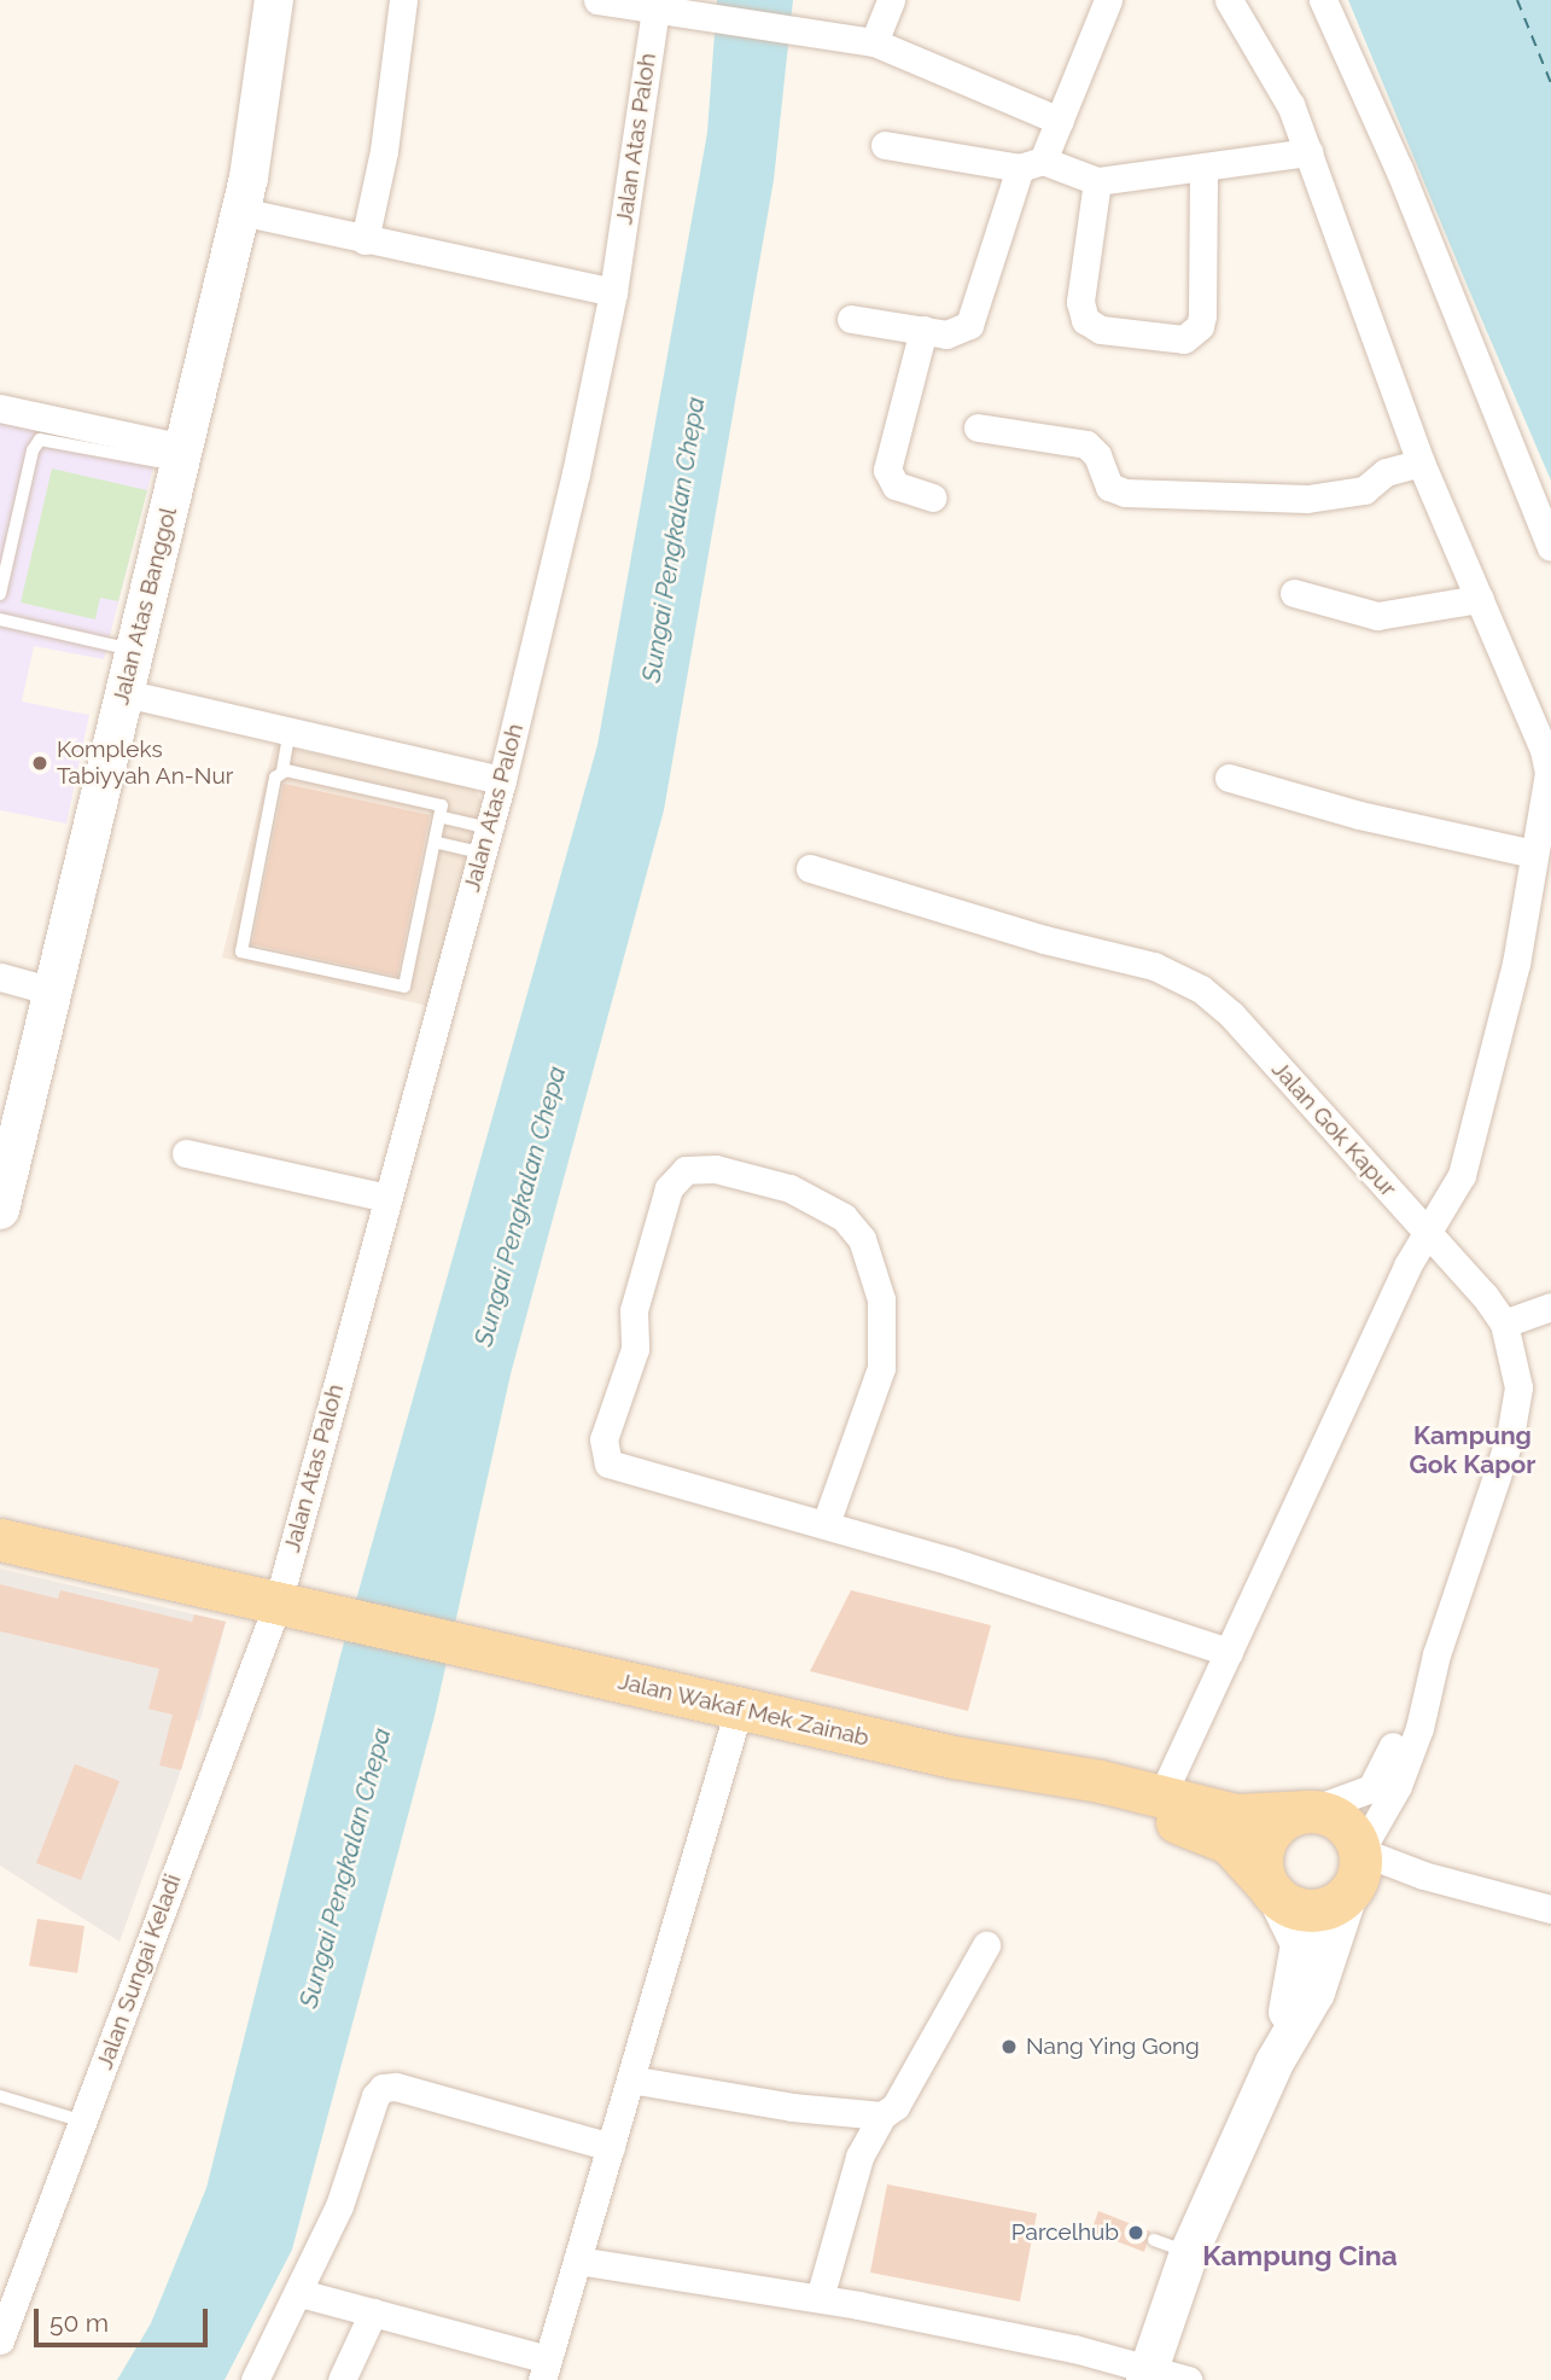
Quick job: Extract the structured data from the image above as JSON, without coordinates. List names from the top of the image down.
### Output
{
  "streets": {
    "main road": ["Jalan Atas Banggol", "Jalan Wakaf Mek Zainab"],
    "street": ["Jalan Atas Paloh", "Jalan Gok Kapur", "Jalan Sungai Keladi"]
  },
  "crossings": [
    ["Jalan Atas Paloh", "Jalan Wakaf Mek Zainab"],
    ["Jalan Atas Paloh", "Jalan Sungai Keladi"],
    ["Jalan Gok Kapur", "Jalan Wakaf Mek Zainab"],
    ["Jalan Wakaf Mek Zainab", "Jalan Sungai Keladi"]
  ],
  "districts": ["Kampung Gok Kapor", "Kampung Cina"],
  "water": ["Sungai Pengkalan Chepa"],
  "places": ["Kompleks Tabiyyah An-Nur", "Nang Ying Gong", "Parcelhub"],
  "scale_bar": "50 m"
}
